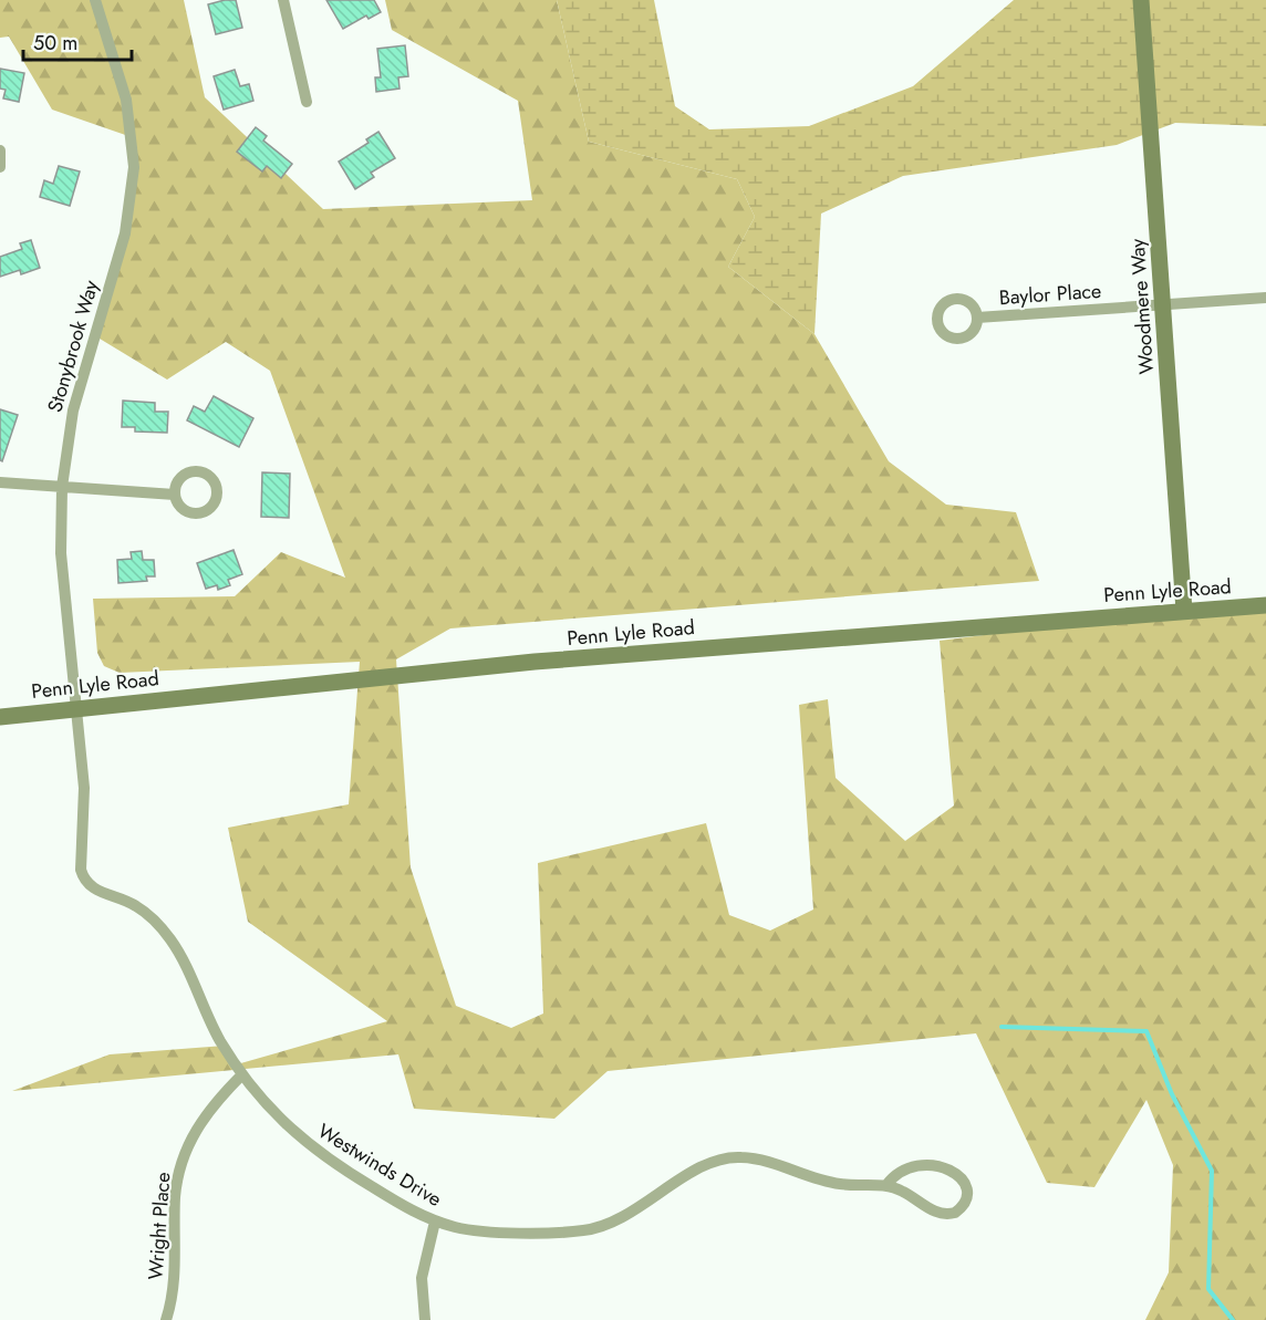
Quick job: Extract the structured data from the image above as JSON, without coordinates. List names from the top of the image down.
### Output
{
  "streets": {
    "street": [
      "Baylor Place",
      "Woodmere Way",
      "Stonybrook Way",
      "Penn Lyle Road",
      "Westwinds Drive",
      "Wright Place"
    ]
  },
  "crossings": [
    ["Baylor Place", "Woodmere Way"],
    ["Woodmere Way", "Penn Lyle Road"],
    ["Stonybrook Way", "Penn Lyle Road"],
    ["Stonybrook Way", "Westwinds Drive"],
    ["Penn Lyle Road", "Westwinds Drive"],
    ["Westwinds Drive", "Wright Place"]
  ],
  "scale_bar": "50 m"
}
